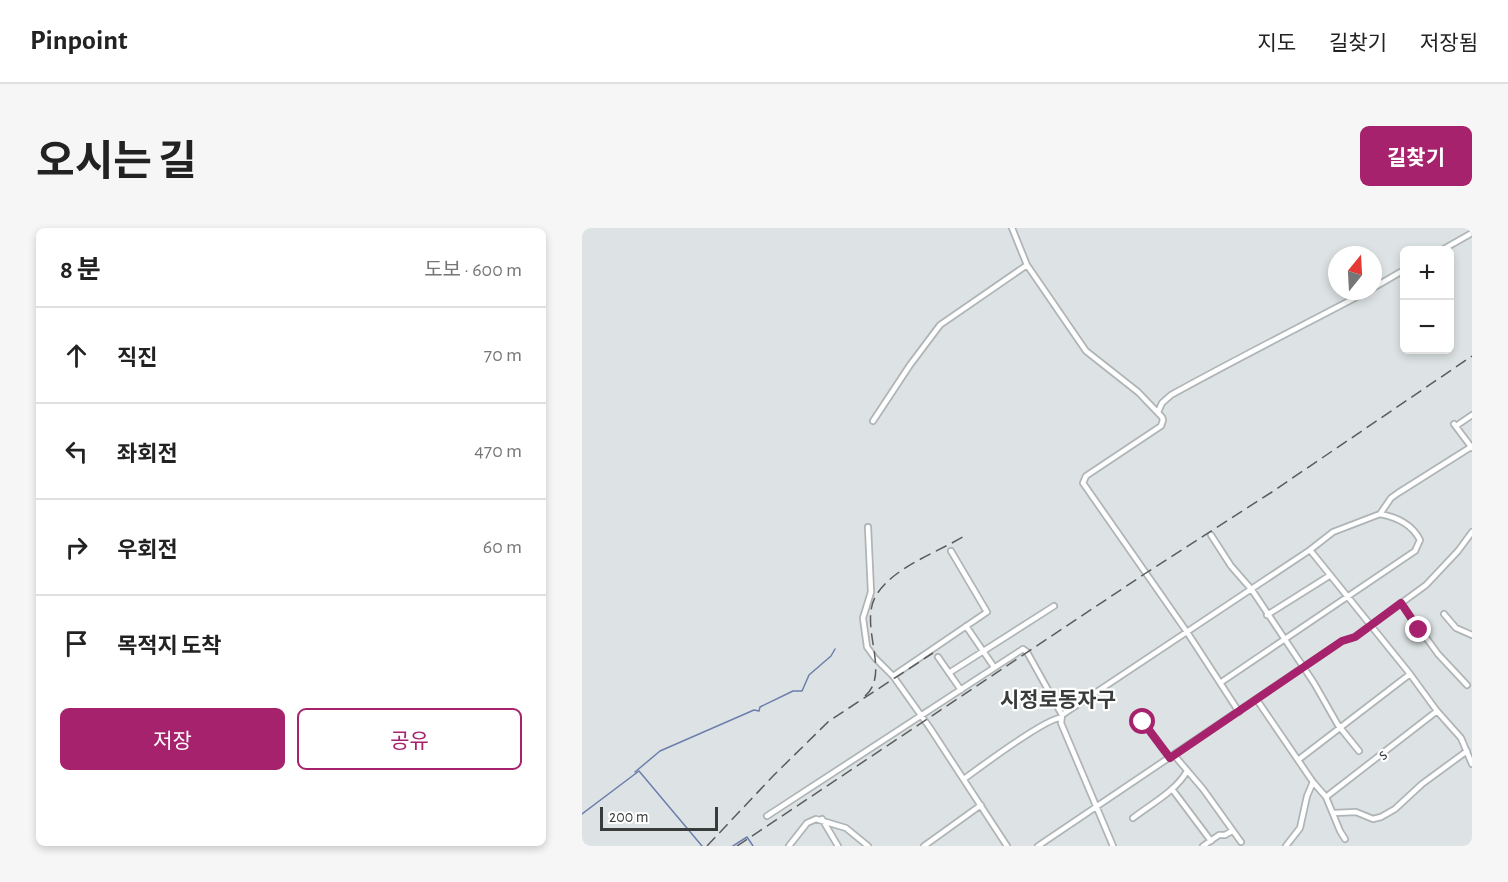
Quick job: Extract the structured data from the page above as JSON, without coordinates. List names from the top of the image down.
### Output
{
  "streets": {
    "street": ["s"]
  },
  "districts": ["시정로동자구"],
  "scale_bar": "200 m",
  "north": "top",
  "page": {
    "header": "Pinpoint",
    "nav": ["지도", "길찾기", "저장됨"],
    "title": "오시는 길",
    "buttons": [
      "길찾기",
      ["저장", "공유"]
    ],
    "heading": ["8 분", "도보 · 600 m"],
    "map_buttons": ["+", "−"],
    "list": [
      ["직진", "70 m"],
      ["좌회전", "470 m"],
      ["우회전", "60 m"],
      "목적지 도착"
    ],
    "scale": "200 m"
  }
}
